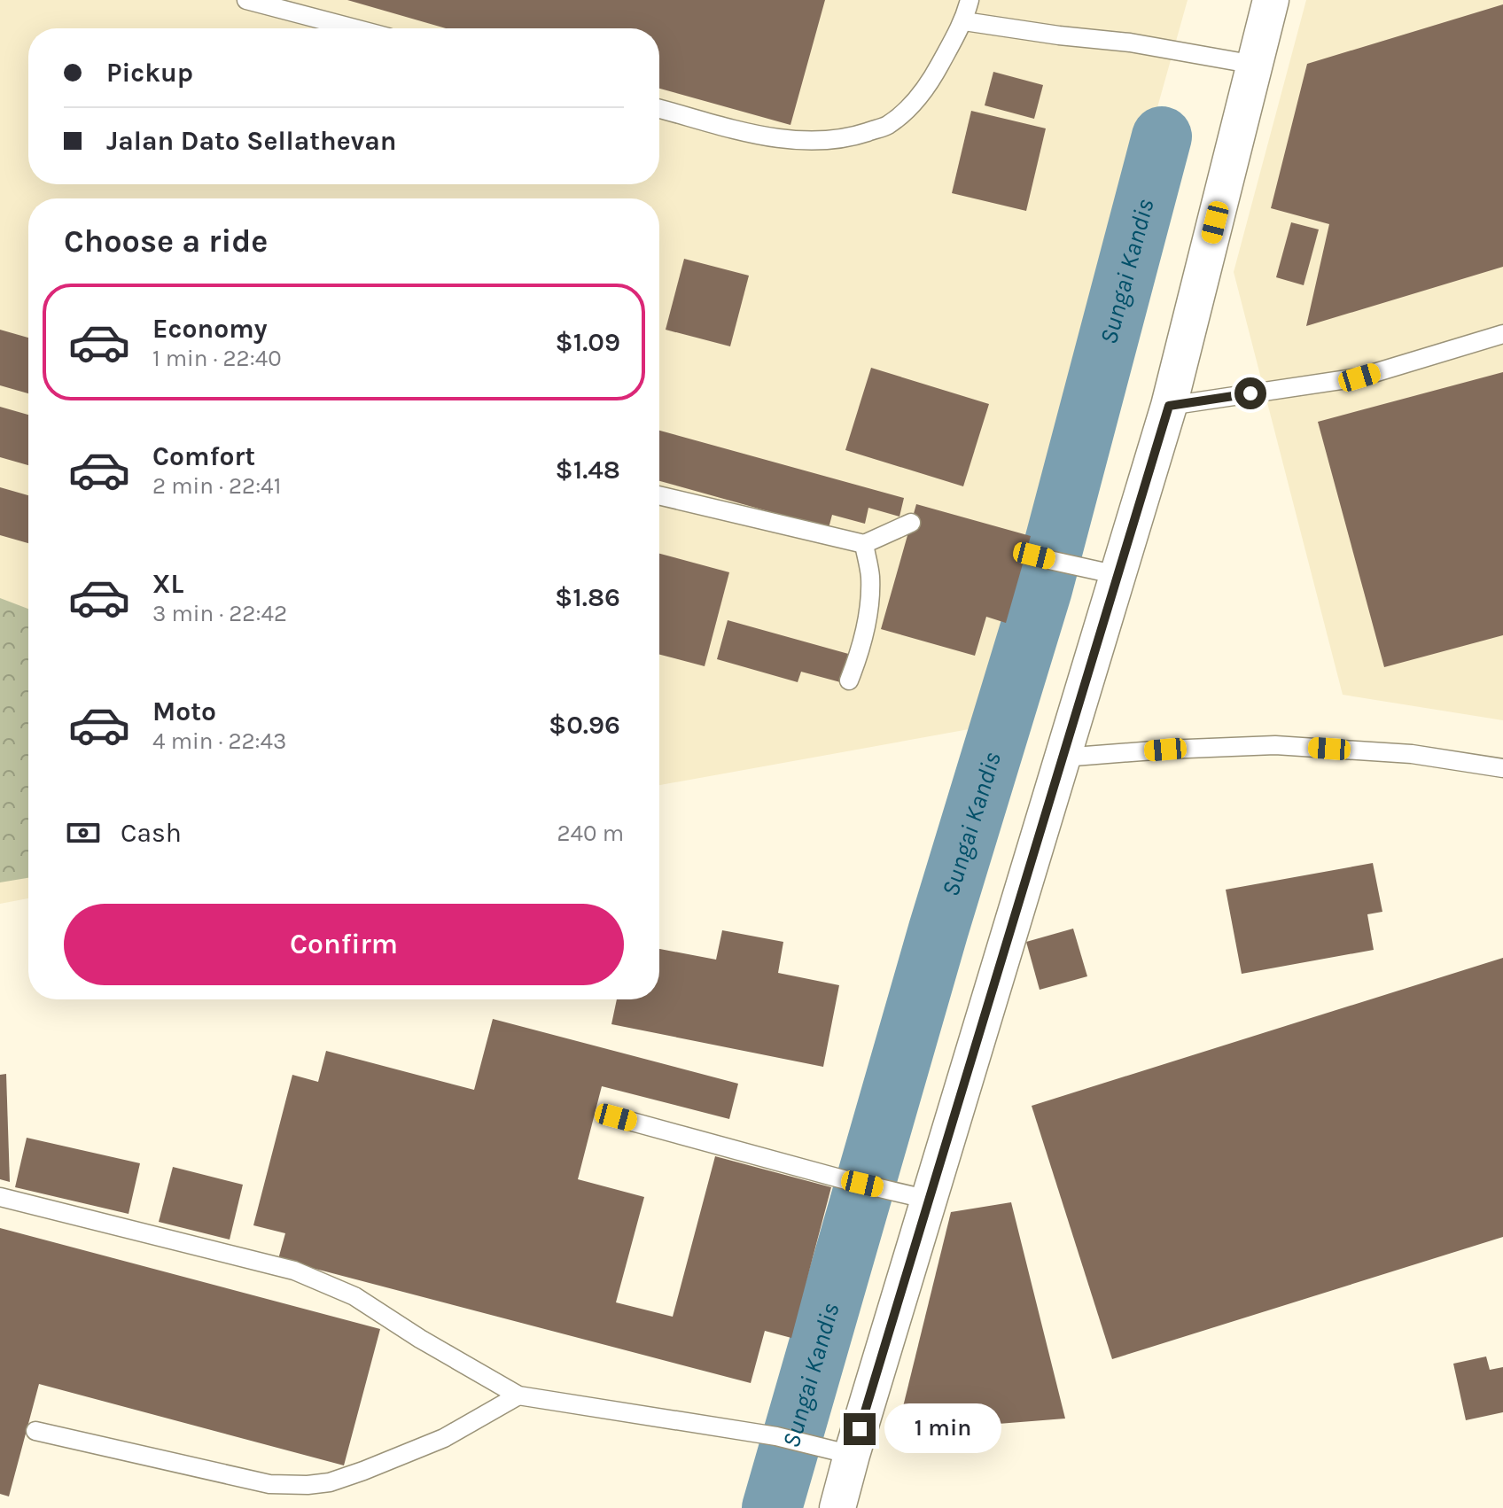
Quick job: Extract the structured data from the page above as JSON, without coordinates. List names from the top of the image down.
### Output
{
  "water": ["Sungai Kandis"],
  "page": {
    "banner": ["Pickup", "Jalan Dato Sellathevan"],
    "heading": "Choose a ride",
    "list": [
      {
        "name": "Economy",
        "note": "1 min · 22:40",
        "value": "$1.09"
      },
      {
        "name": "Comfort",
        "note": "2 min · 22:41",
        "value": "$1.48"
      },
      {
        "name": "XL",
        "note": "3 min · 22:42",
        "value": "$1.86"
      },
      {
        "name": "Moto",
        "note": "4 min · 22:43",
        "value": "$0.96"
      }
    ],
    "pay": ["Cash", "240 m"],
    "buttons": "Confirm",
    "bubble": "1 min"
  }
}
